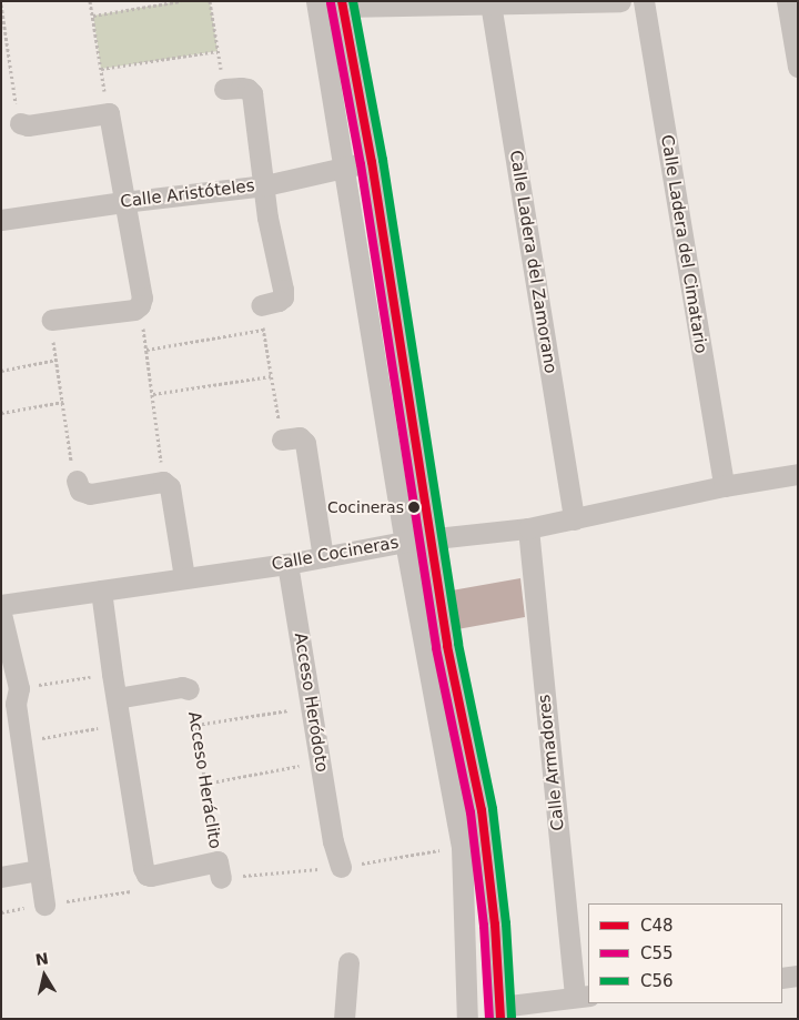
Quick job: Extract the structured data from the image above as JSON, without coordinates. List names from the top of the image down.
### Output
{
  "streets": {
    "street": [
      "Calle Aristóteles",
      "Calle Ladera del Cimatario",
      "Calle Ladera del Zamorano",
      "Calle Cocineras",
      "Acceso Heródoto",
      "Calle Armadores",
      "Acceso Heráclito"
    ]
  },
  "crossings": [
    ["Calle Ladera del Cimatario", "Calle Cocineras"],
    ["Calle Ladera del Zamorano", "Calle Cocineras"],
    ["Calle Cocineras", "Acceso Heródoto"],
    ["Calle Cocineras", "Calle Armadores"],
    ["Calle Cocineras", "Acceso Heráclito"]
  ],
  "places": ["Cocineras"],
  "lines": ["transit line C48", "transit line C56", "transit line C55"],
  "legend": ["C48", "C55", "C56"],
  "north": "top"
}
